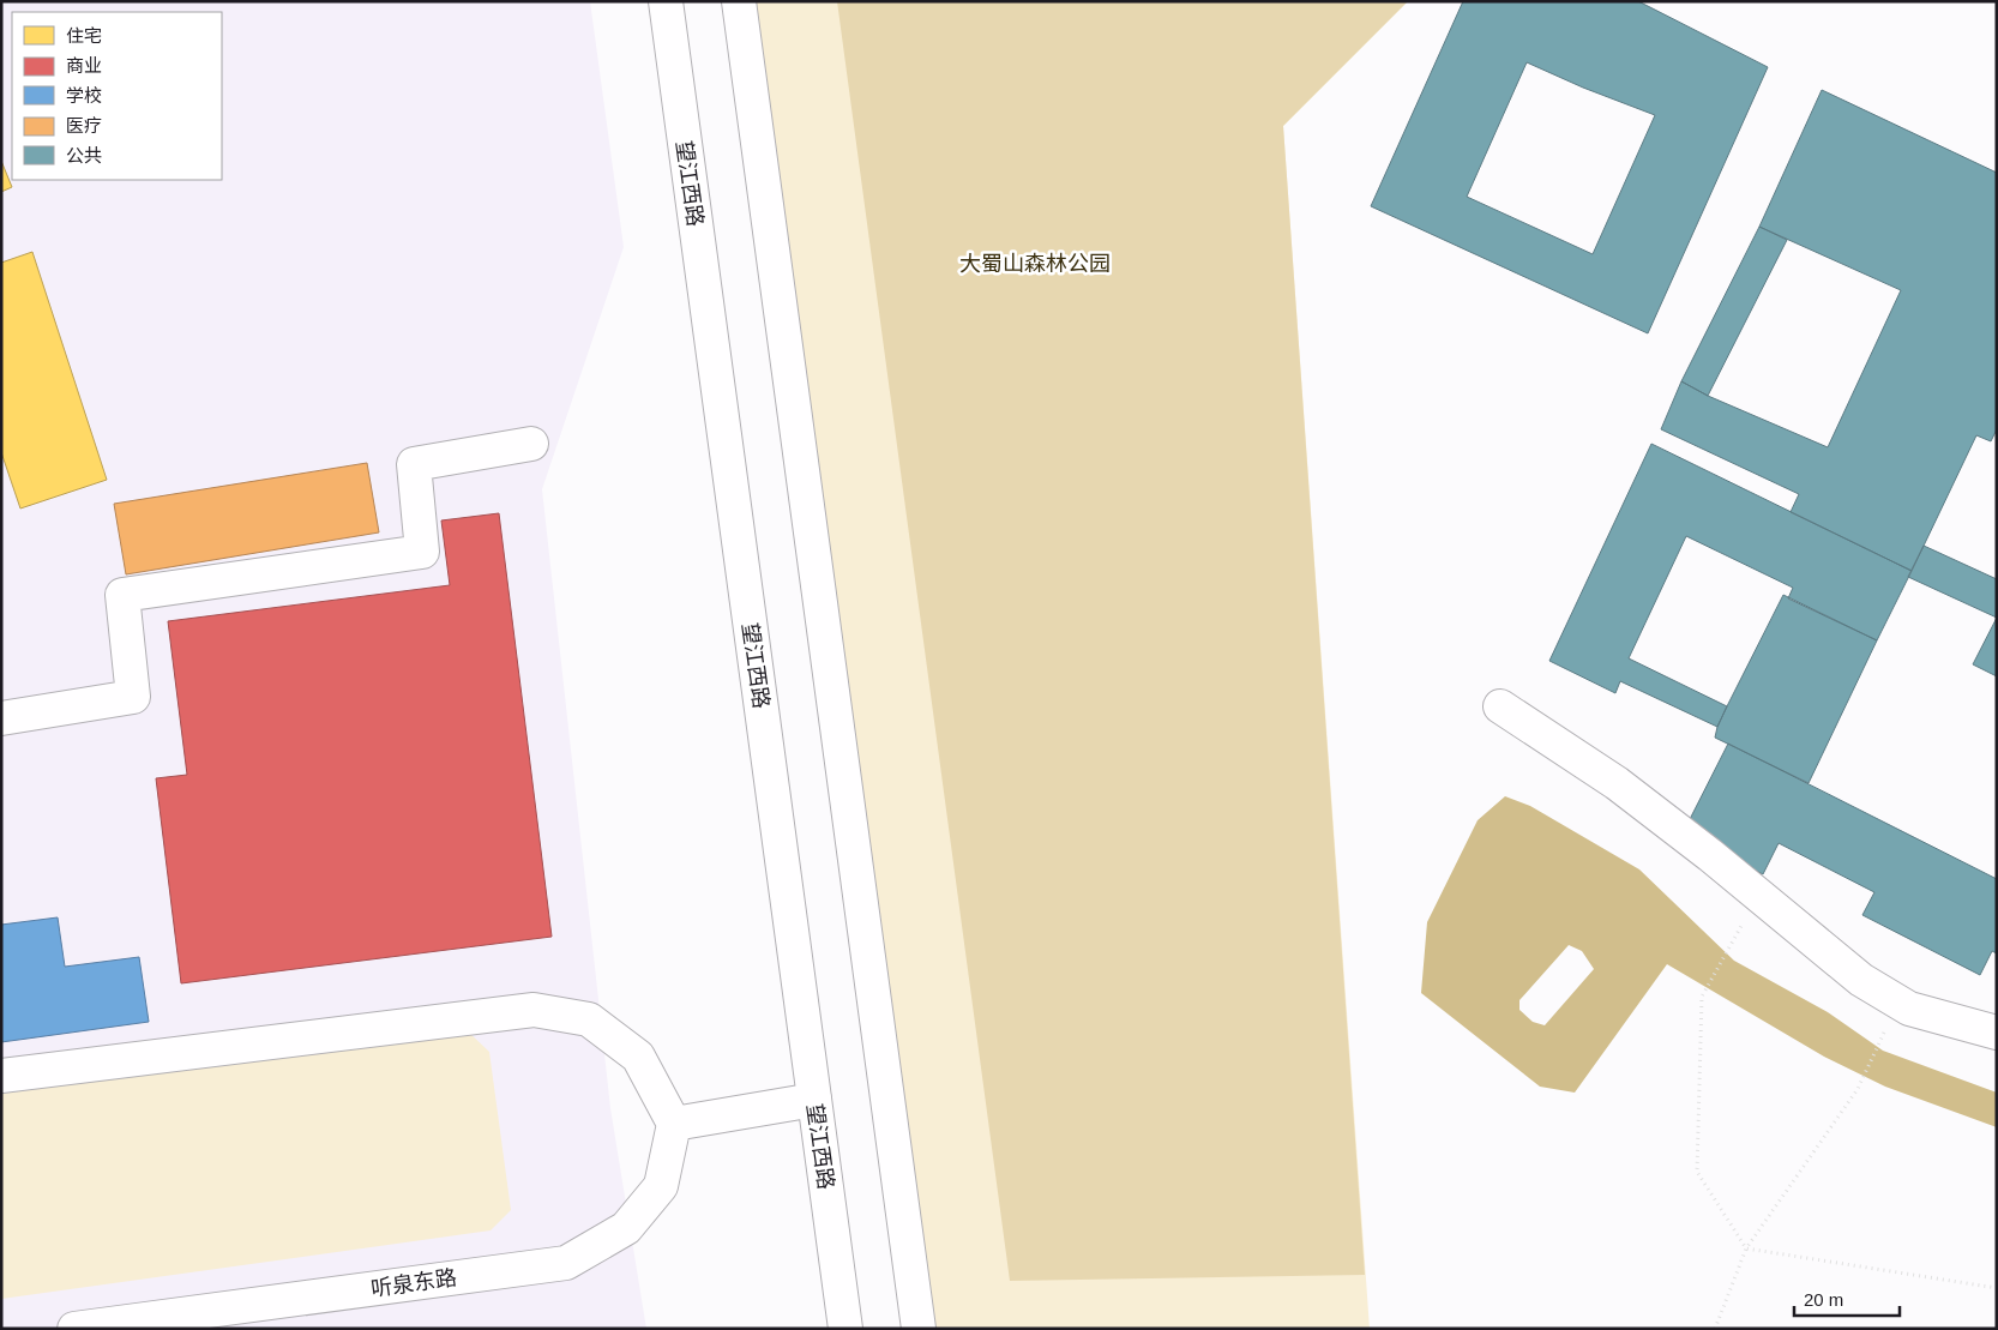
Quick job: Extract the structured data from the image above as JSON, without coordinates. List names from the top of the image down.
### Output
{
  "streets": {
    "main road": ["望江西路", "听泉东路"]
  },
  "parks": ["大蜀山森林公园"],
  "legend": [
    "住宅",
    "商业",
    "学校",
    "医疗",
    "公共"
  ],
  "scale_bar": "20 m"
}
